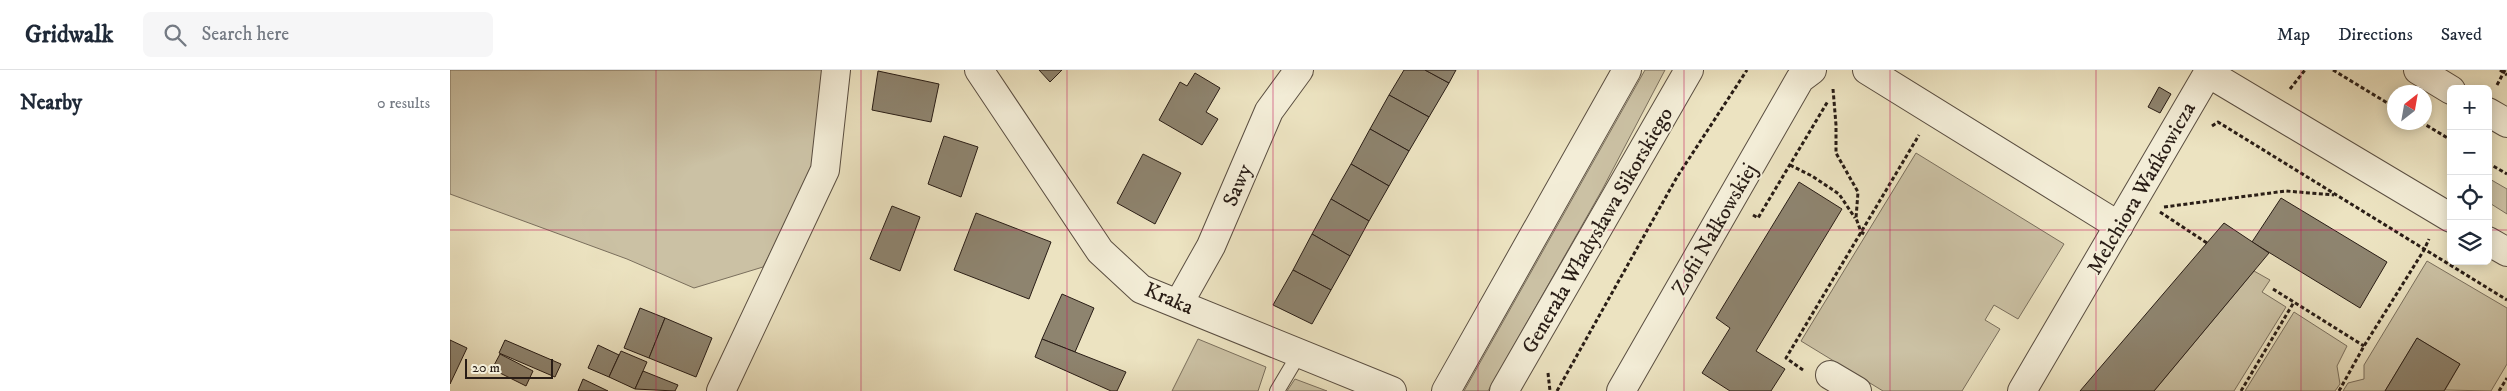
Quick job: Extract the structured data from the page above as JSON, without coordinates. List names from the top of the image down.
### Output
{
  "streets": {
    "street": [
      "Sawy",
      "Melchiora Wańkowicza",
      "Zofii Nałkowskiej",
      "Generała Władysława Sikorskiego",
      "Kraka"
    ]
  },
  "crossings": [
    ["Sawy", "Kraka"]
  ],
  "scale_bar": "20 m",
  "north": "top right",
  "page": {
    "header": "Gridwalk",
    "search": "Search here",
    "nav": ["Map", "Directions", "Saved"],
    "heading": ["Nearby", "0 results"],
    "map_buttons": ["+", "−"],
    "scale": "20 m"
  }
}
